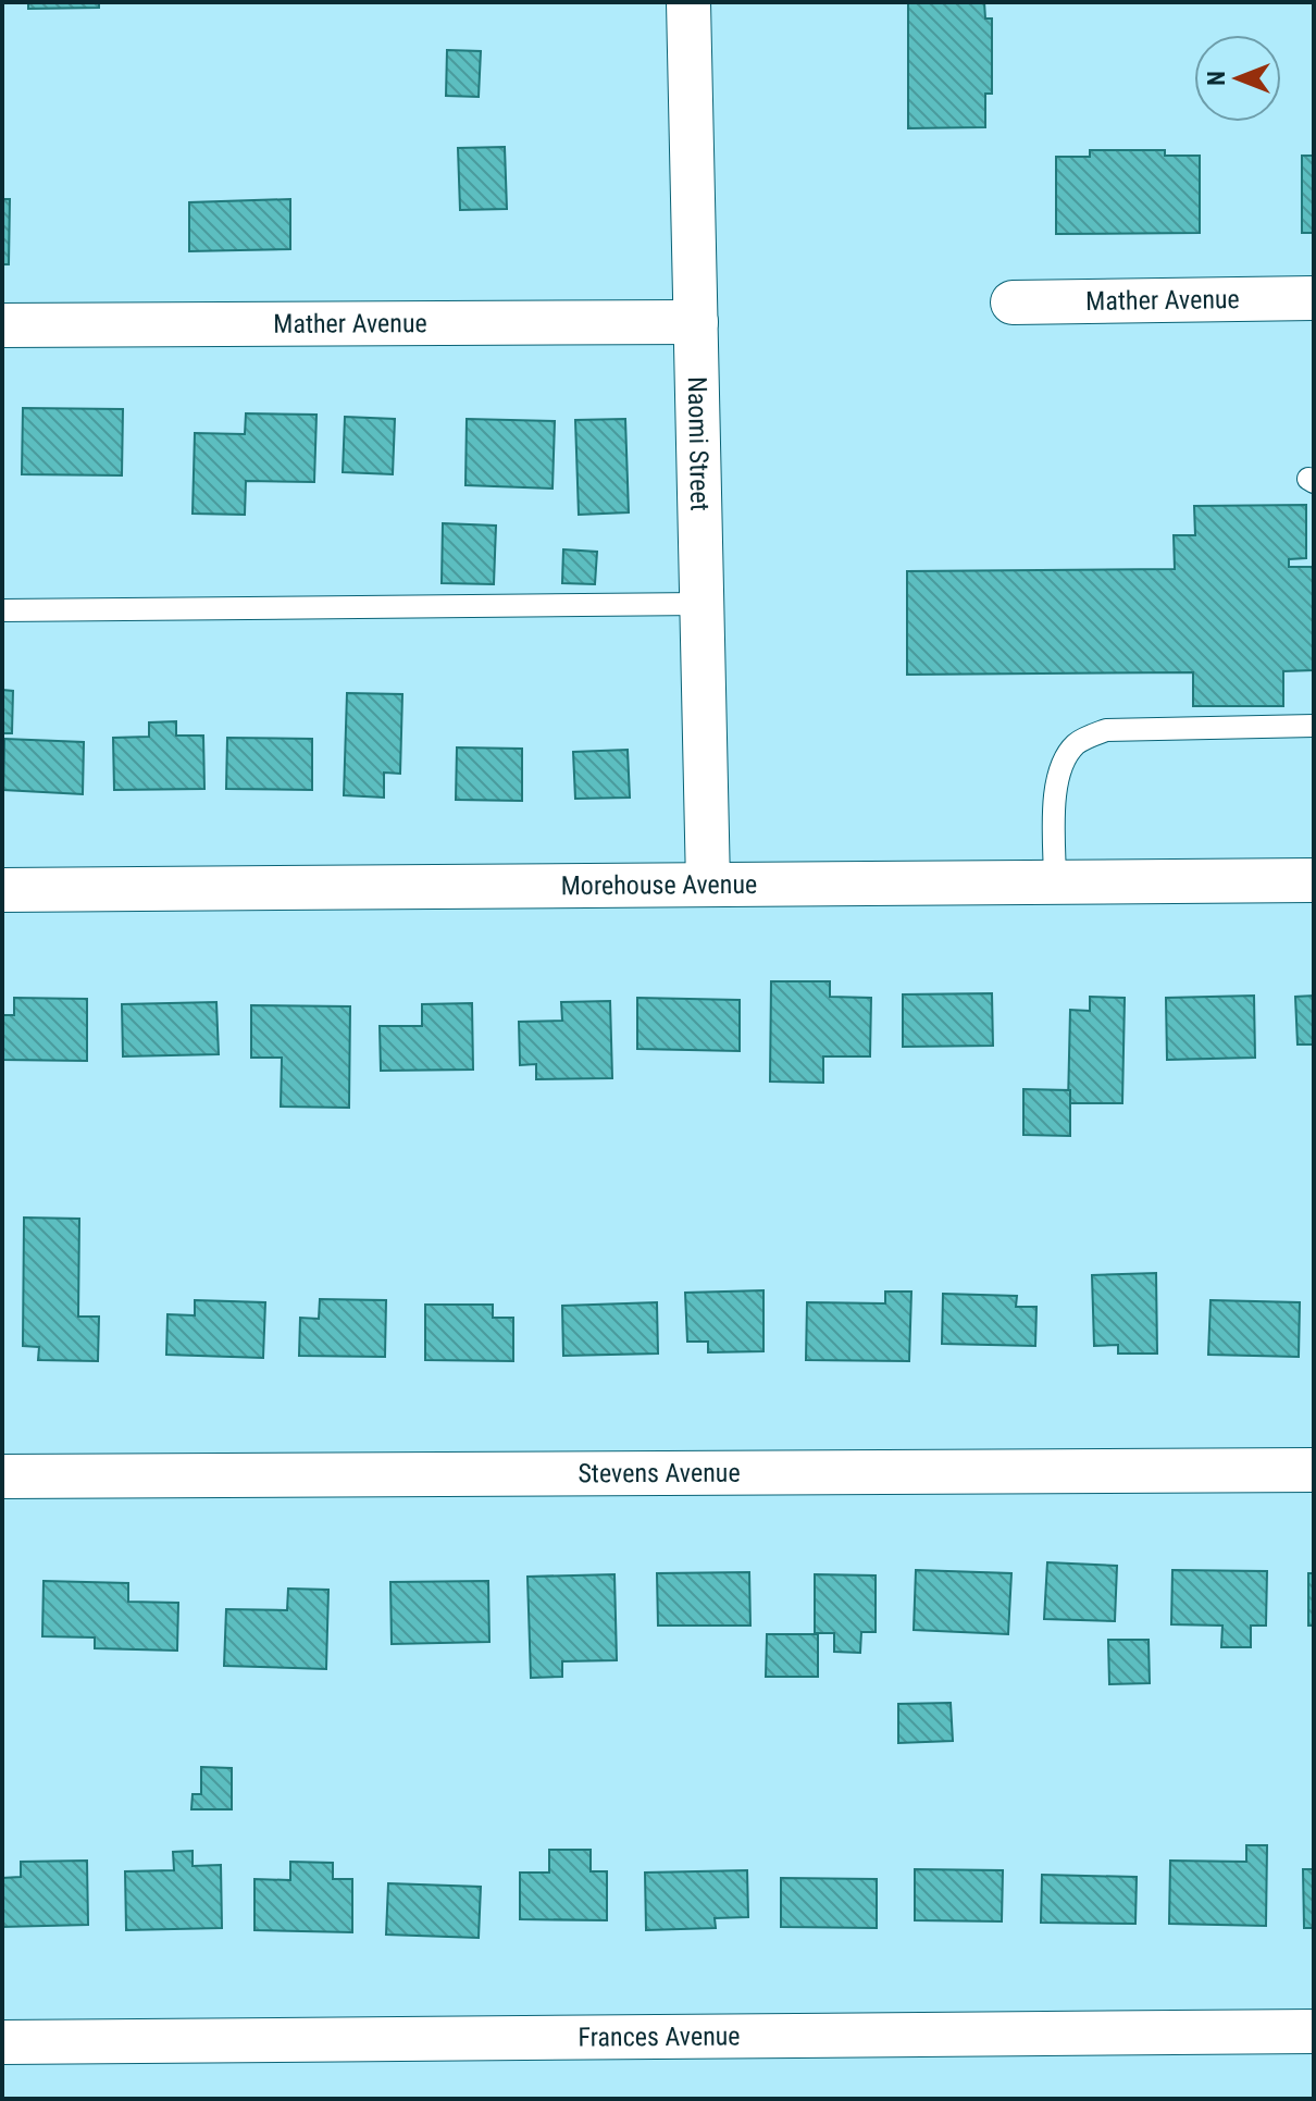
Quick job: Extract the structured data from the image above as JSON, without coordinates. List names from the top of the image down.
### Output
{
  "streets": {
    "street": [
      "Mather Avenue",
      "Naomi Street",
      "Morehouse Avenue",
      "Stevens Avenue",
      "Frances Avenue"
    ]
  },
  "crossings": [
    ["Mather Avenue", "Naomi Street"],
    ["Naomi Street", "Morehouse Avenue"]
  ],
  "north": "left"
}
